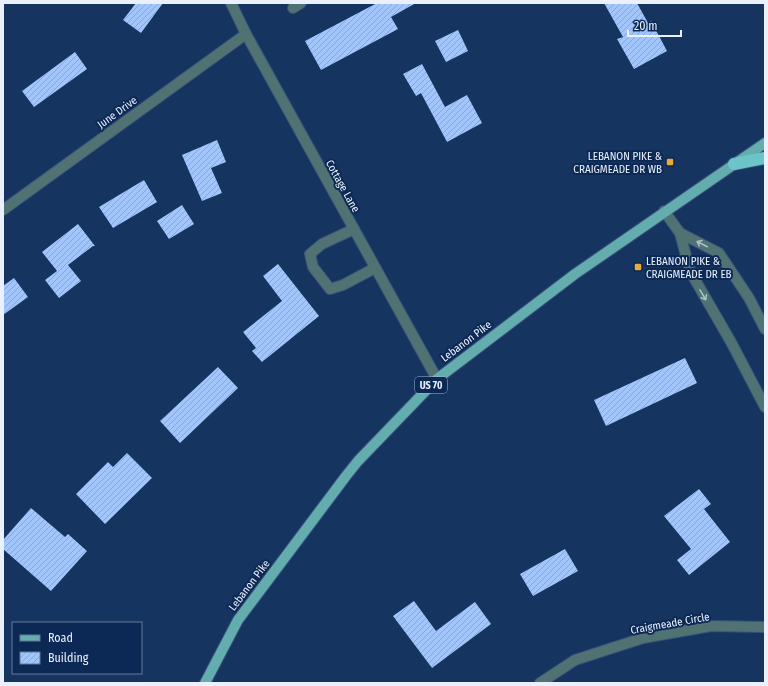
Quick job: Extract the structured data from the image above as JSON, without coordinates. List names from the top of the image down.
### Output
{
  "streets": {
    "main road": ["Lebanon Pike", "US 70"],
    "street": ["June Drive", "Cottage Lane", "Craigmeade Circle"]
  },
  "crossings": [
    ["June Drive", "Cottage Lane"],
    ["Cottage Lane", "Lebanon Pike"]
  ],
  "places": {
    "transit": ["LEBANON PIKE & CRAIGMEADE DR WB", "LEBANON PIKE & CRAIGMEADE DR EB"]
  },
  "legend": ["Road", "Building"],
  "scale_bar": "20 m"
}
